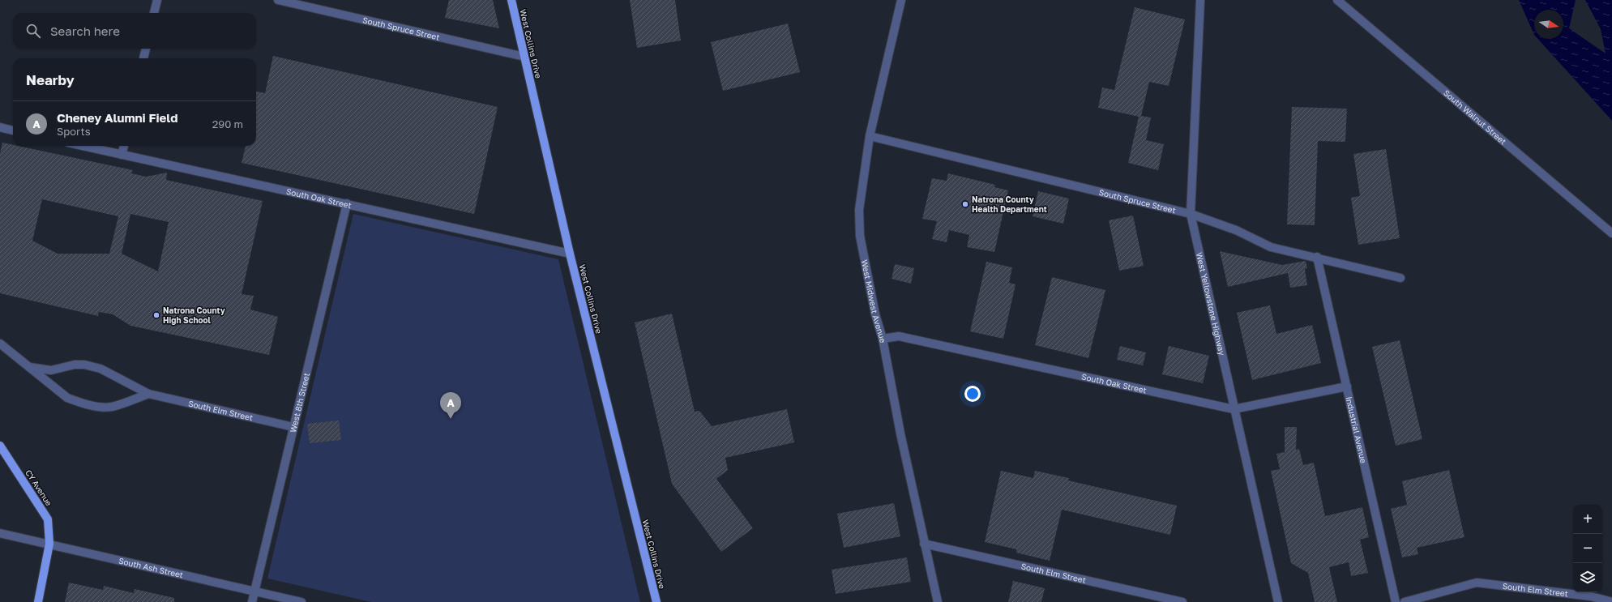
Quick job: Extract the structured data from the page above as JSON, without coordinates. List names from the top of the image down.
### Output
{
  "streets": {
    "main road": ["West Collins Drive", "CY Avenue"],
    "street": [
      "South Spruce Street",
      "South Walnut Street",
      "South Oak Street",
      "West Midwest Avenue",
      "West Yellowstone Highway",
      "West 8th Street",
      "South Elm Street",
      "Industrial Avenue",
      "South Ash Street"
    ]
  },
  "crossings": [
    ["South Spruce Street", "West Collins Drive"],
    ["South Spruce Street", "West Midwest Avenue"],
    ["South Spruce Street", "West Yellowstone Highway"],
    ["South Spruce Street", "Industrial Avenue"],
    ["West Collins Drive", "South Oak Street"],
    ["South Oak Street", "West Midwest Avenue"],
    ["South Oak Street", "West Yellowstone Highway"],
    ["South Oak Street", "West 8th Street"],
    ["South Oak Street", "Industrial Avenue"],
    ["West Midwest Avenue", "South Elm Street"],
    ["West 8th Street", "South Elm Street"],
    ["West 8th Street", "South Ash Street"],
    ["CY Avenue", "South Ash Street"]
  ],
  "places": ["Natrona County Health Department", "Natrona County High School"],
  "north": "right",
  "page": {
    "search": "Search here",
    "heading": "Nearby",
    "list": [
      {
        "mark": "A",
        "name": "Cheney Alumni Field",
        "note": "Sports",
        "value": "290 m"
      }
    ],
    "pins": "A",
    "map_buttons": ["+", "−"]
  }
}
